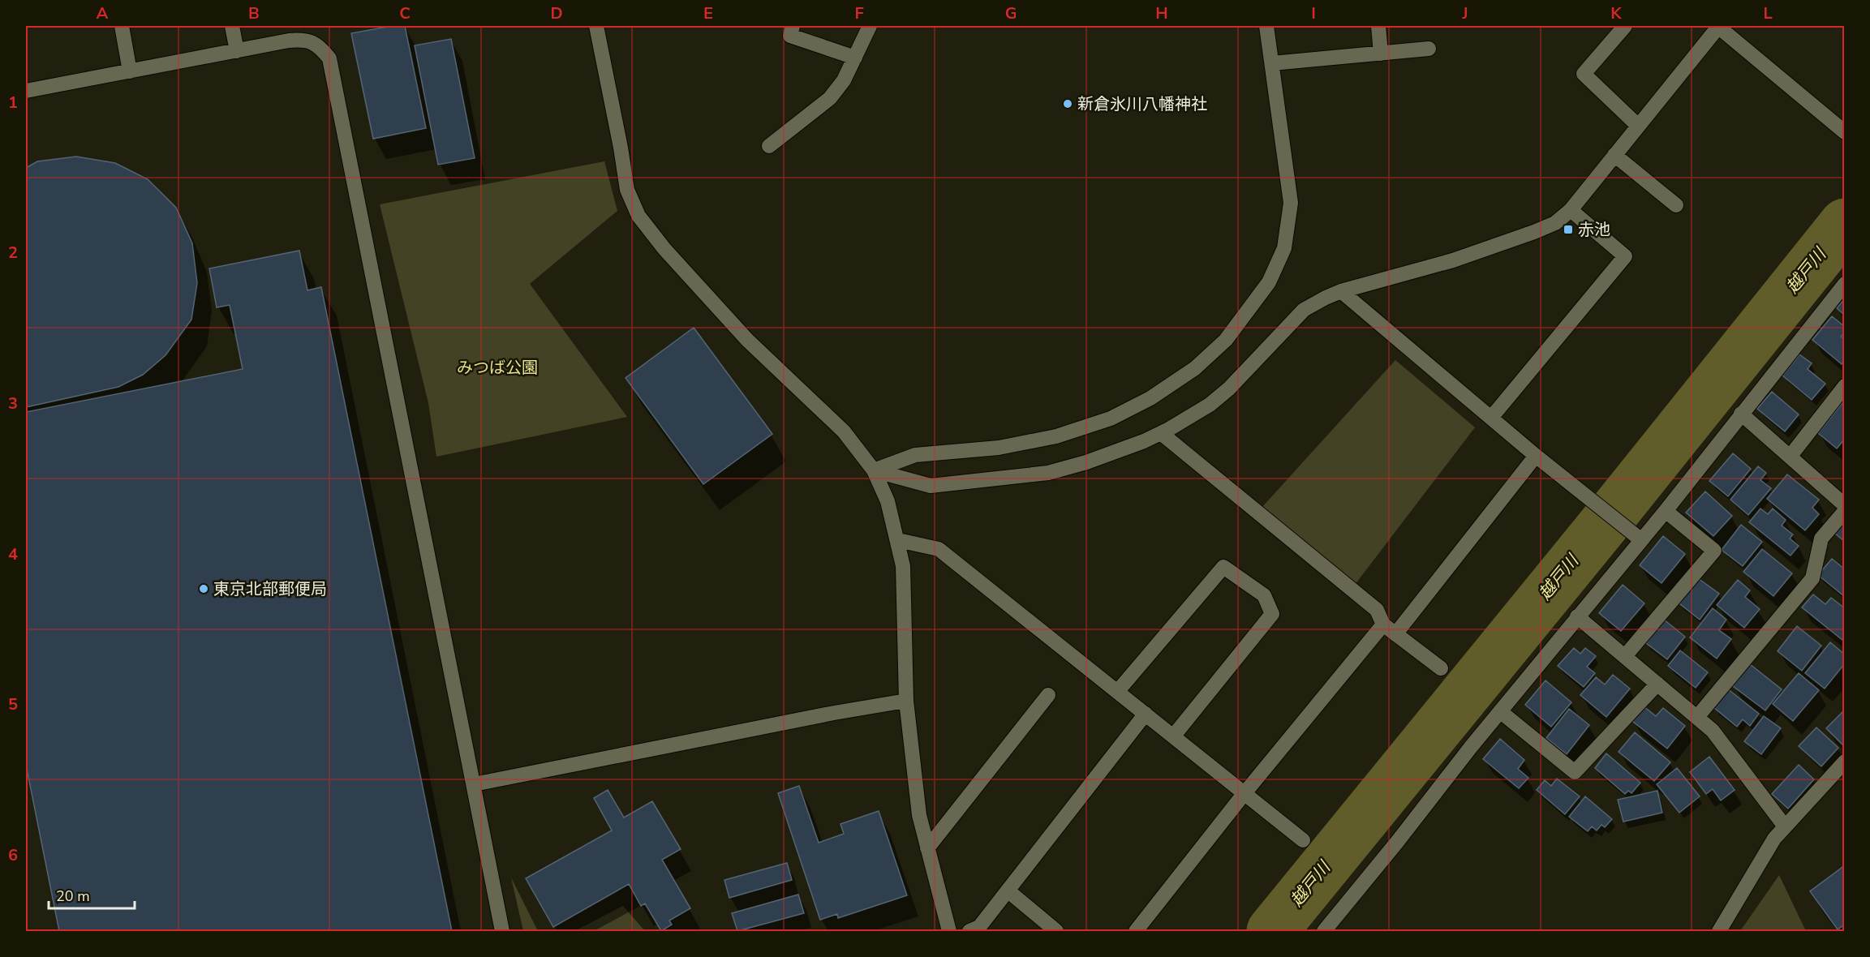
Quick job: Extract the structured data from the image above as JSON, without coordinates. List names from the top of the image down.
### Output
{
  "water": ["越戸川"],
  "parks": ["みつば公園"],
  "places": {
    "other": ["新倉氷川八幡神社", "東京北部郵便局"],
    "transit": ["赤池"]
  },
  "scale_bar": "20 m",
  "grid": {
    "columns": [
      "A",
      "B",
      "C",
      "D",
      "E",
      "F",
      "G",
      "H",
      "I",
      "J",
      "K",
      "L"
    ],
    "rows": [
      "1",
      "2",
      "3",
      "4",
      "5",
      "6"
    ]
  }
}
